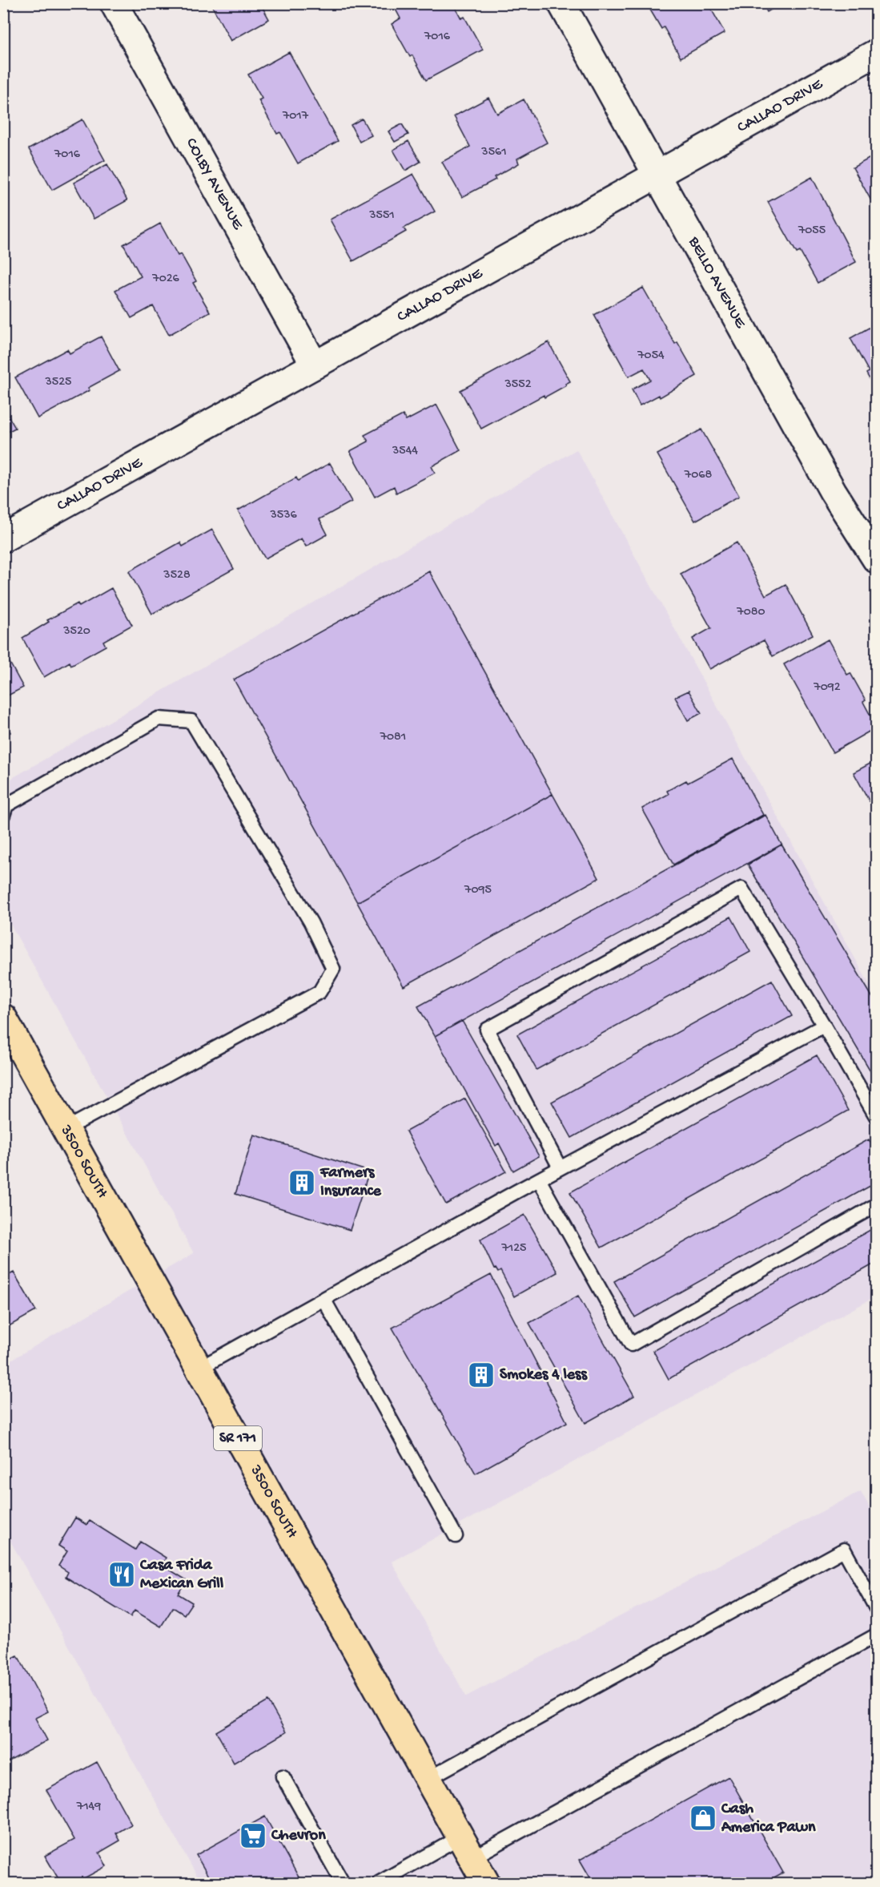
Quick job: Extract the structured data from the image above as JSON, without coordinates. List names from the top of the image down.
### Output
{
  "streets": {
    "main road": ["3500 SOUTH", "SR 171"],
    "street": ["CALLAO DRIVE", "COLBY AVENUE", "BELLO AVENUE"]
  },
  "crossings": [
    ["CALLAO DRIVE", "COLBY AVENUE"],
    ["CALLAO DRIVE", "BELLO AVENUE"]
  ],
  "places": {
    "building": ["Farmers Insurance", "Smokes 4 less"],
    "restaurant": ["Casa Frida Mexican Grill"],
    "shop": ["Cash America Pawn"],
    "supermarket": ["Chevron"]
  },
  "house_numbers": [
    "7016",
    "7017",
    "3561",
    "7016",
    "3551",
    "7055",
    "7026",
    "7054",
    "3525",
    "3552",
    "3544",
    "7068",
    "3536",
    "3528",
    "7080",
    "3520",
    "7092",
    "7081",
    "7095",
    "7125",
    "7149"
  ]
}
